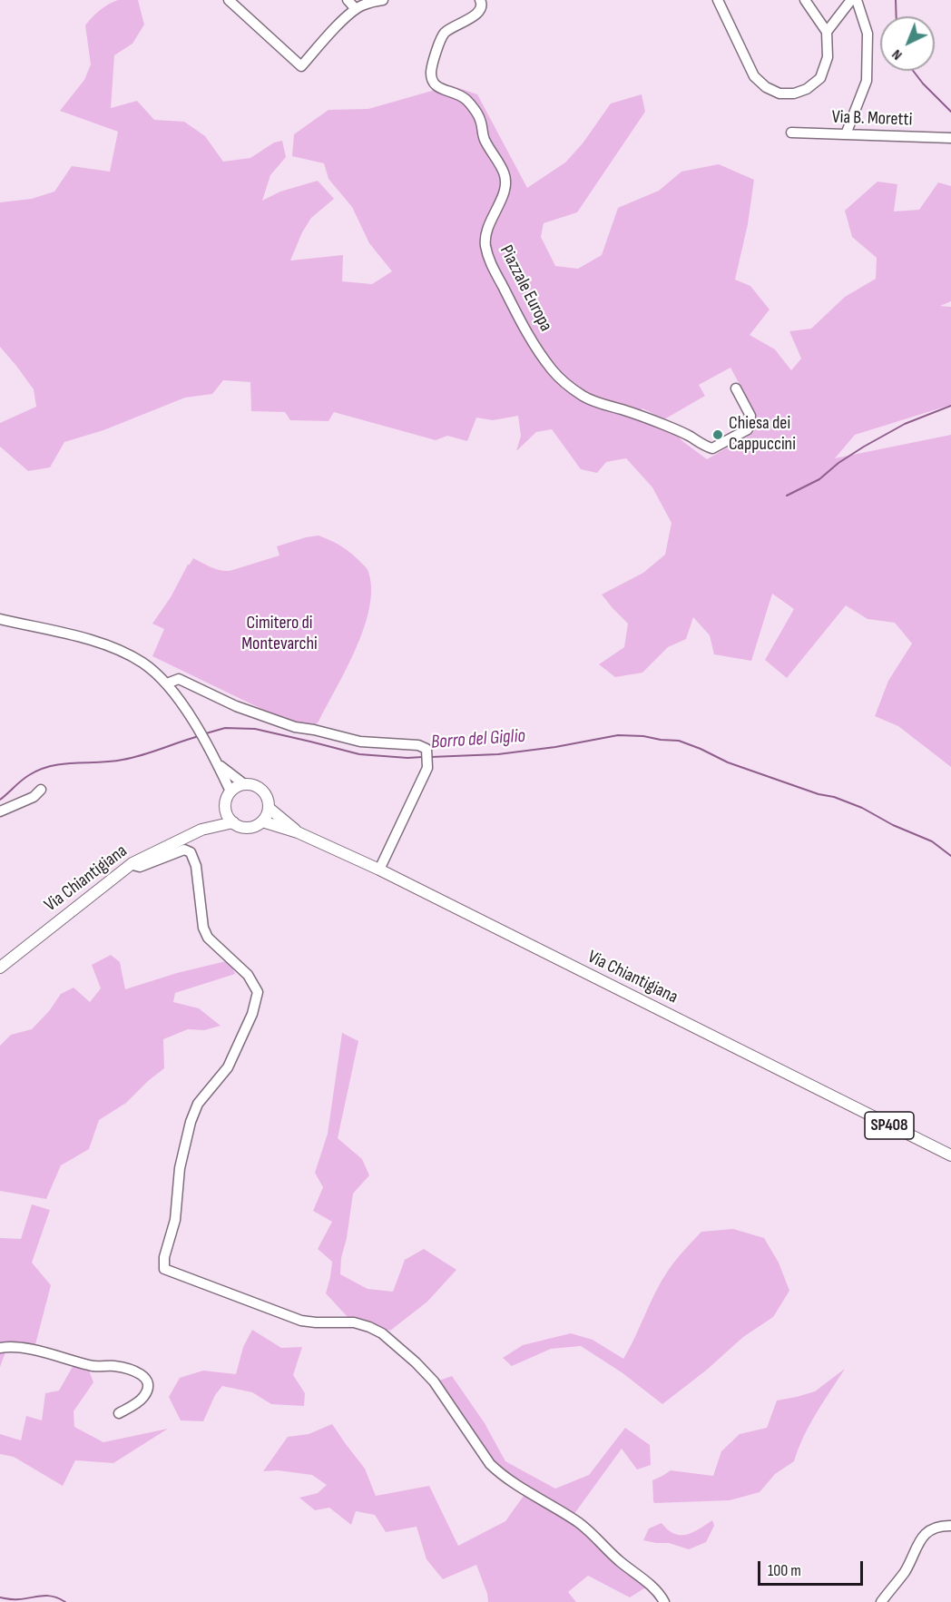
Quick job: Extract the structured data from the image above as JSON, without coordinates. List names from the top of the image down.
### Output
{
  "streets": {
    "main road": ["Via Chiantigiana", "SP408"],
    "street": ["Via B. Moretti", "Piazzale Europa"]
  },
  "water": ["Borro del Giglio"],
  "parks": ["Cimitero di Montevarchi"],
  "places": ["Chiesa dei Cappuccini"],
  "scale_bar": "100 m",
  "north": "bottom left"
}
